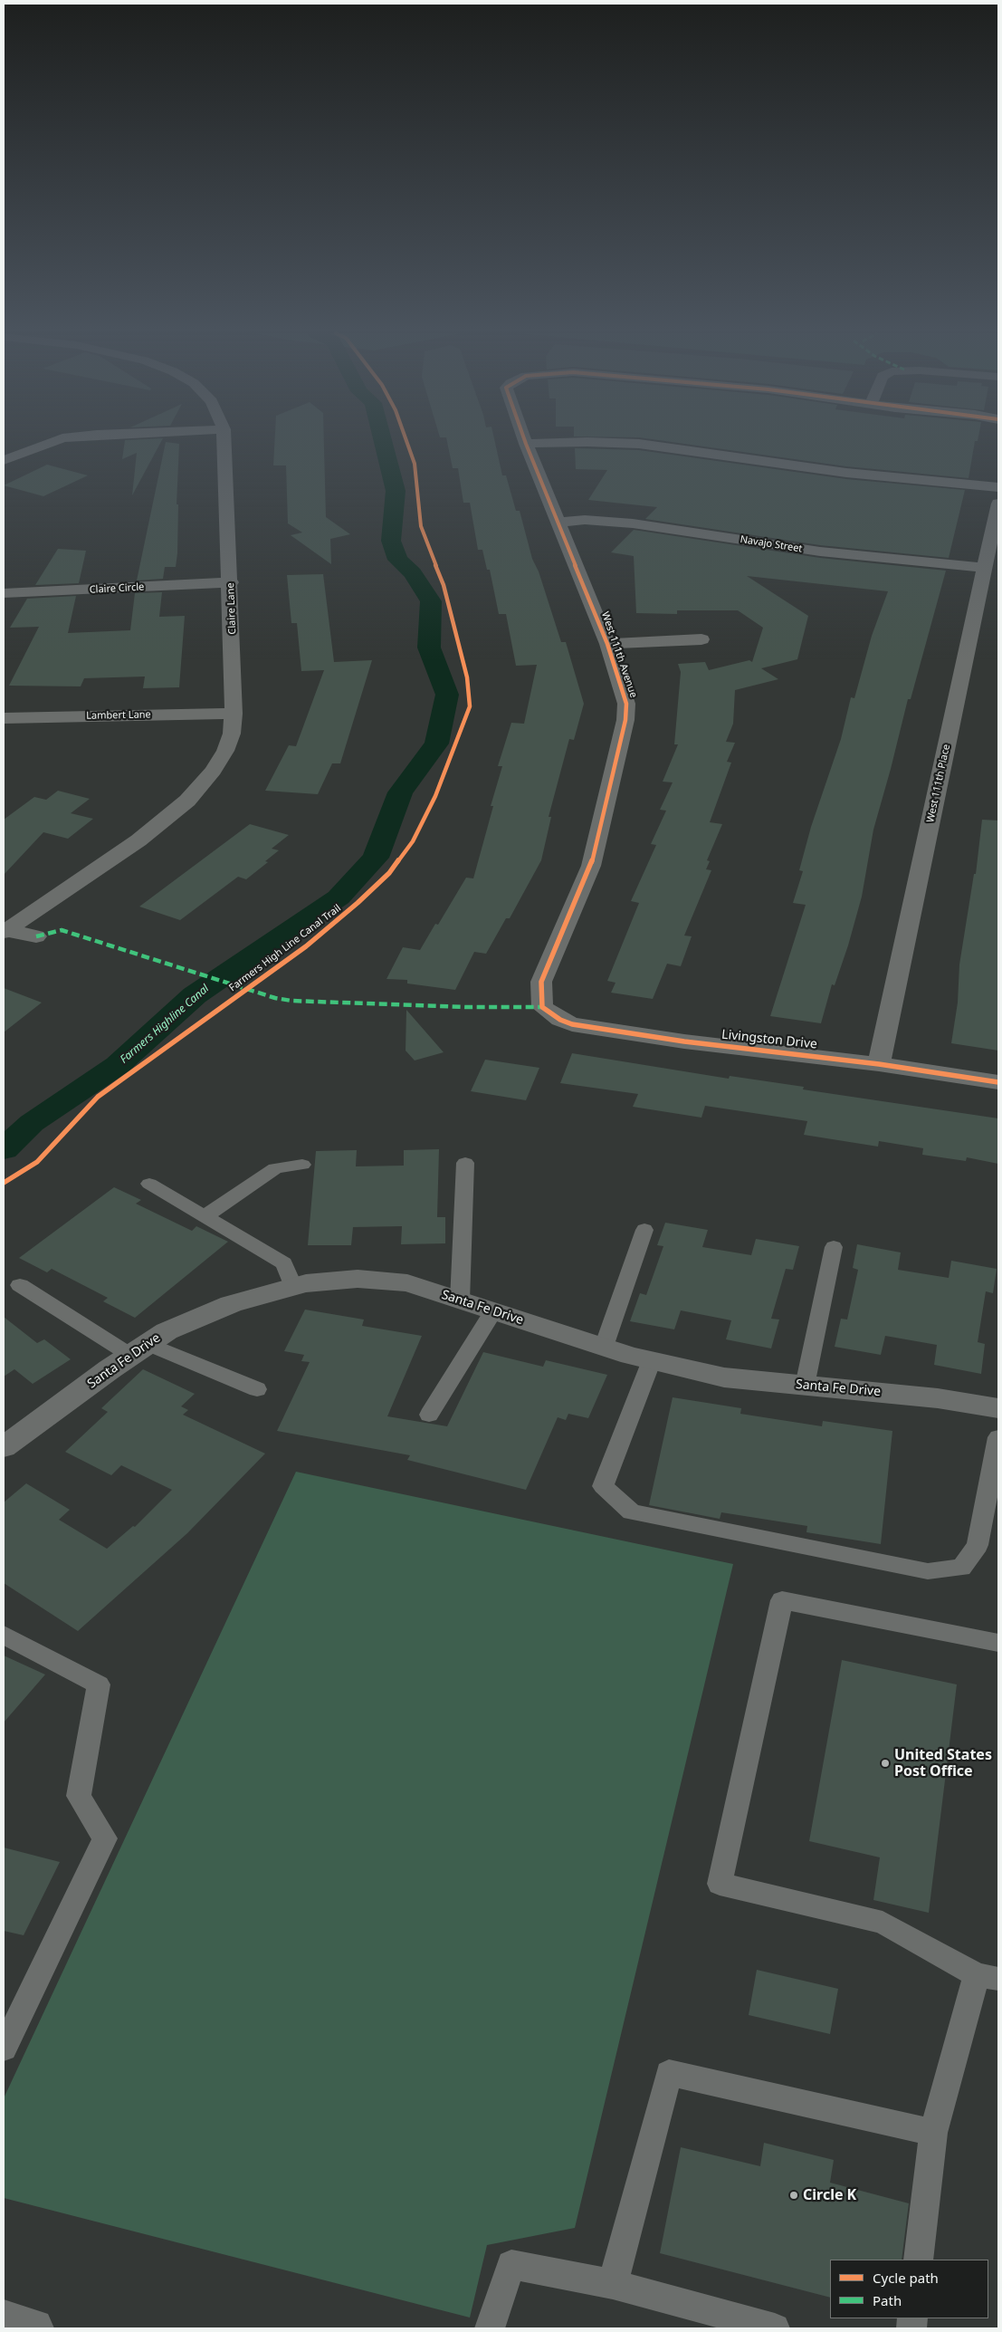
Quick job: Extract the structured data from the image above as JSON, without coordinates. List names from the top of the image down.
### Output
{
  "streets": {
    "street": [
      "Navajo Street",
      "Claire Circle",
      "Claire Lane",
      "West 111th Avenue",
      "Lambert Lane",
      "West 111th Place",
      "Livingston Drive",
      "Santa Fe Drive"
    ],
    "cycle path": ["Farmers High Line Canal Trail"]
  },
  "crossings": [
    ["Navajo Street", "West 111th Avenue"],
    ["Navajo Street", "West 111th Place"],
    ["Claire Circle", "Claire Lane"],
    ["Claire Lane", "Lambert Lane"],
    ["West 111th Avenue", "Livingston Drive"],
    ["West 111th Place", "Livingston Drive"]
  ],
  "water": ["Farmers Highline Canal"],
  "places": ["United States Post Office", "Circle K"],
  "legend": ["Cycle path", "Path"]
}
